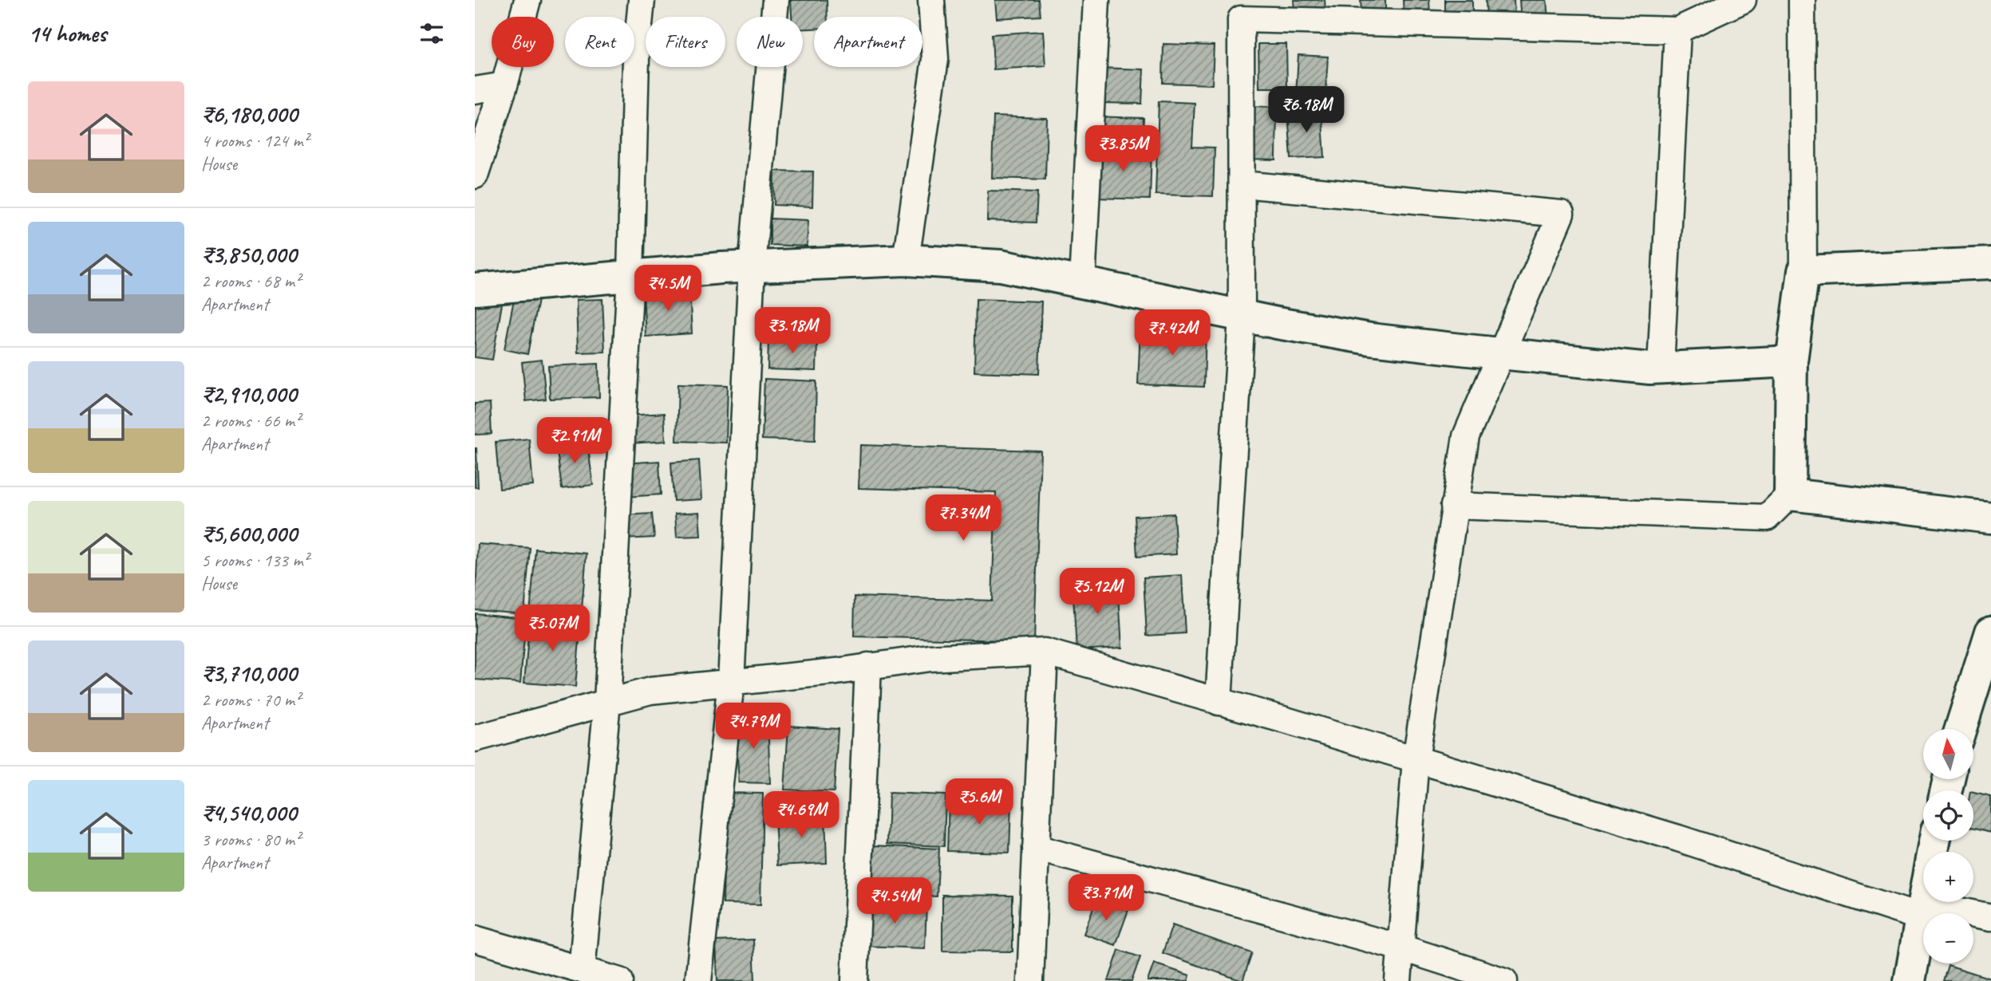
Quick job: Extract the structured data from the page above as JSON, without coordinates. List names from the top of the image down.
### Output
{
  "north": "top",
  "page": {
    "heading": "14 homes",
    "chip": [
      "Buy",
      "Rent",
      "Filters",
      "New",
      "Apartment"
    ],
    "list": [
      {
        "name": "₹6,180,000",
        "note": "4 rooms · 124 m² · House"
      },
      {
        "name": "₹3,850,000",
        "note": "2 rooms · 68 m² · Apartment"
      },
      {
        "name": "₹2,910,000",
        "note": "2 rooms · 66 m² · Apartment"
      },
      {
        "name": "₹5,600,000",
        "note": "5 rooms · 133 m² · House"
      },
      {
        "name": "₹3,710,000",
        "note": "2 rooms · 70 m² · Apartment"
      },
      {
        "name": "₹4,540,000",
        "note": "3 rooms · 80 m² · Apartment"
      }
    ],
    "price": [
      "₹6.18M",
      "₹3.85M",
      "₹4.5M",
      "₹3.18M",
      "₹7.42M",
      "₹2.91M",
      "₹7.34M",
      "₹5.12M",
      "₹5.07M",
      "₹4.79M",
      "₹5.6M",
      "₹4.69M",
      "₹3.71M",
      "₹4.54M"
    ],
    "map_buttons": ["+", "−"]
  }
}
